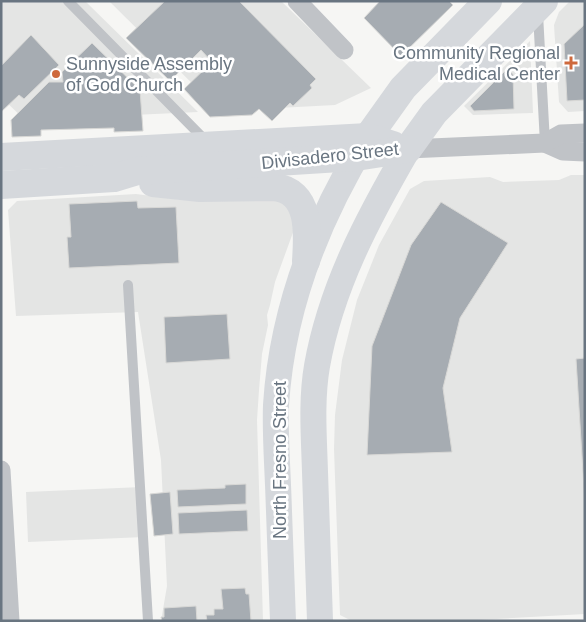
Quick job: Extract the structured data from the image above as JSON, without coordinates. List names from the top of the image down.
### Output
{
  "streets": {
    "main road": ["Divisadero Street", "North Fresno Street"]
  },
  "crossings": [
    ["Divisadero Street", "North Fresno Street"]
  ],
  "places": {
    "health": ["Community Regional Medical Center"],
    "other": ["Sunnyside Assembly of God Church"]
  }
}
